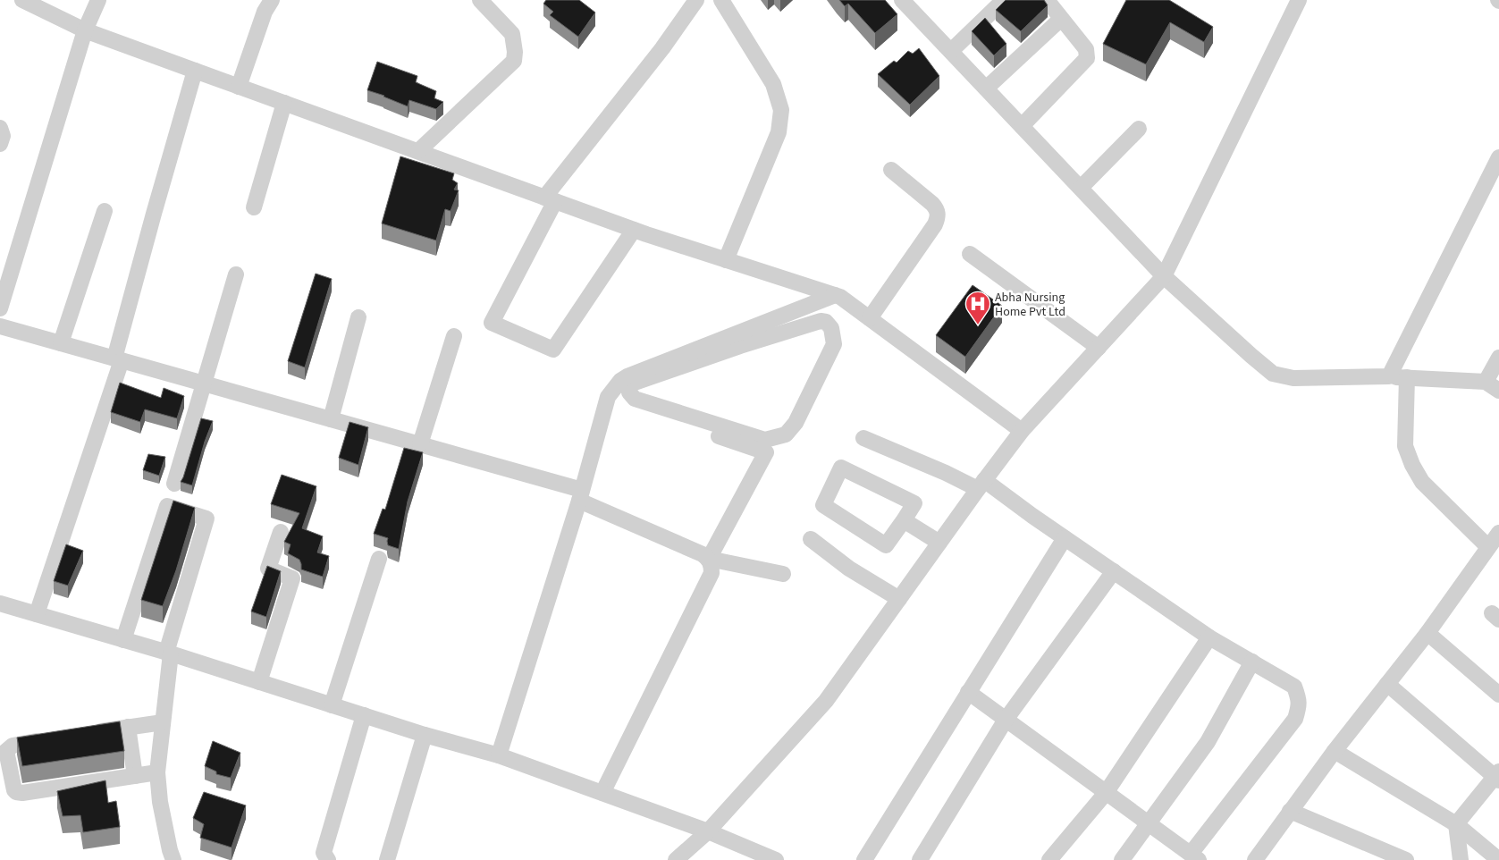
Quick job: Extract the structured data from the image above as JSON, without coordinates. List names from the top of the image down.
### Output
{
  "places": {
    "hospital": ["Abha Nursing Home Pvt Ltd"]
  }
}
